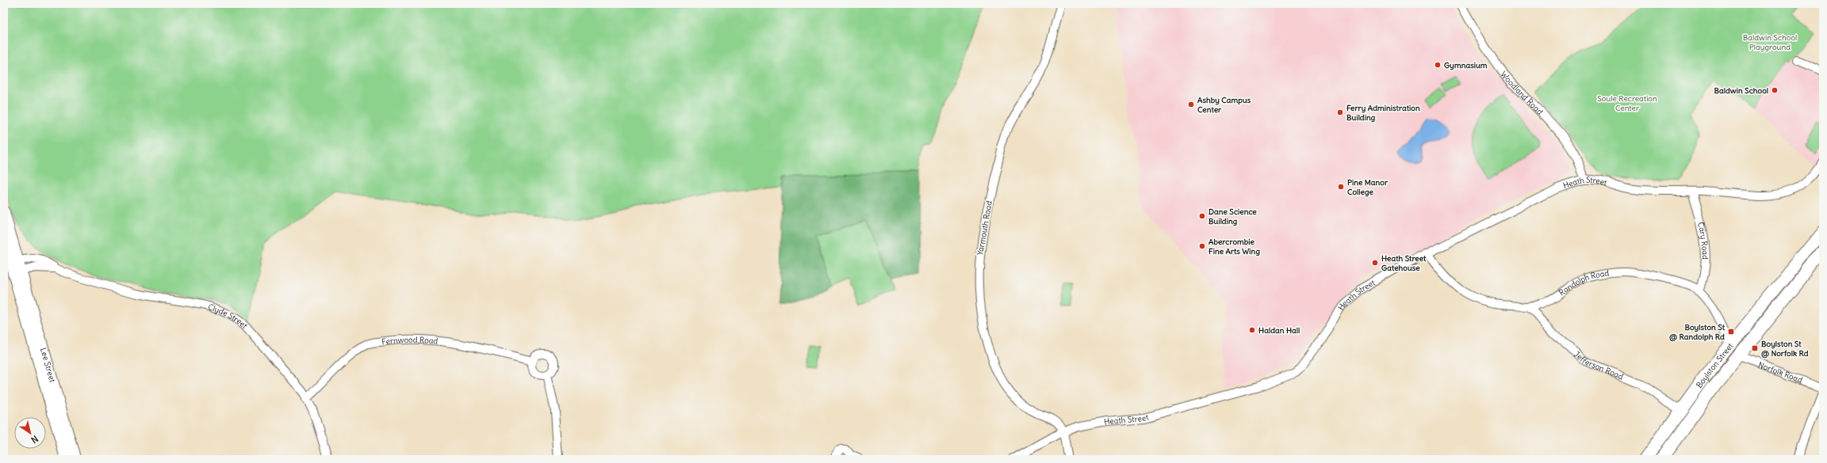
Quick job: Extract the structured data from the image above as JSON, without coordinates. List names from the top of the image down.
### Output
{
  "streets": {
    "highway": ["Boylston Street"],
    "main road": ["Lee Street"],
    "street": [
      "Woodland Road",
      "Heath Street",
      "Yarmouth Road",
      "Cary Road",
      "Randolph Road",
      "Clyde Street",
      "Fernwood Road",
      "Jefferson Road",
      "Norfolk Road"
    ]
  },
  "crossings": [
    ["Woodland Road", "Heath Street"],
    ["Heath Street", "Yarmouth Road"],
    ["Heath Street", "Cary Road"],
    ["Heath Street", "Randolph Road"],
    ["Cary Road", "Randolph Road"],
    ["Randolph Road", "Jefferson Road"],
    ["Randolph Road", "Boylston Street"],
    ["Clyde Street", "Fernwood Road"],
    ["Clyde Street", "Lee Street"],
    ["Jefferson Road", "Boylston Street"],
    ["Boylston Street", "Norfolk Road"]
  ],
  "parks": ["Baldwin School Playground", "Soule Recreation Center"],
  "places": {
    "other": [
      "Gymnasium",
      "Baldwin School",
      "Ashby Campus Center",
      "Ferry Administration Building",
      "Pine Manor College",
      "Dane Science Building",
      "Abercrombie Fine Arts Wing",
      "Heath Street Gatehouse",
      "Haldan Hall"
    ],
    "transit": ["Boylston St @ Randolph Rd", "Boylston St @ Norfolk Rd"]
  },
  "north": "bottom right"
}
